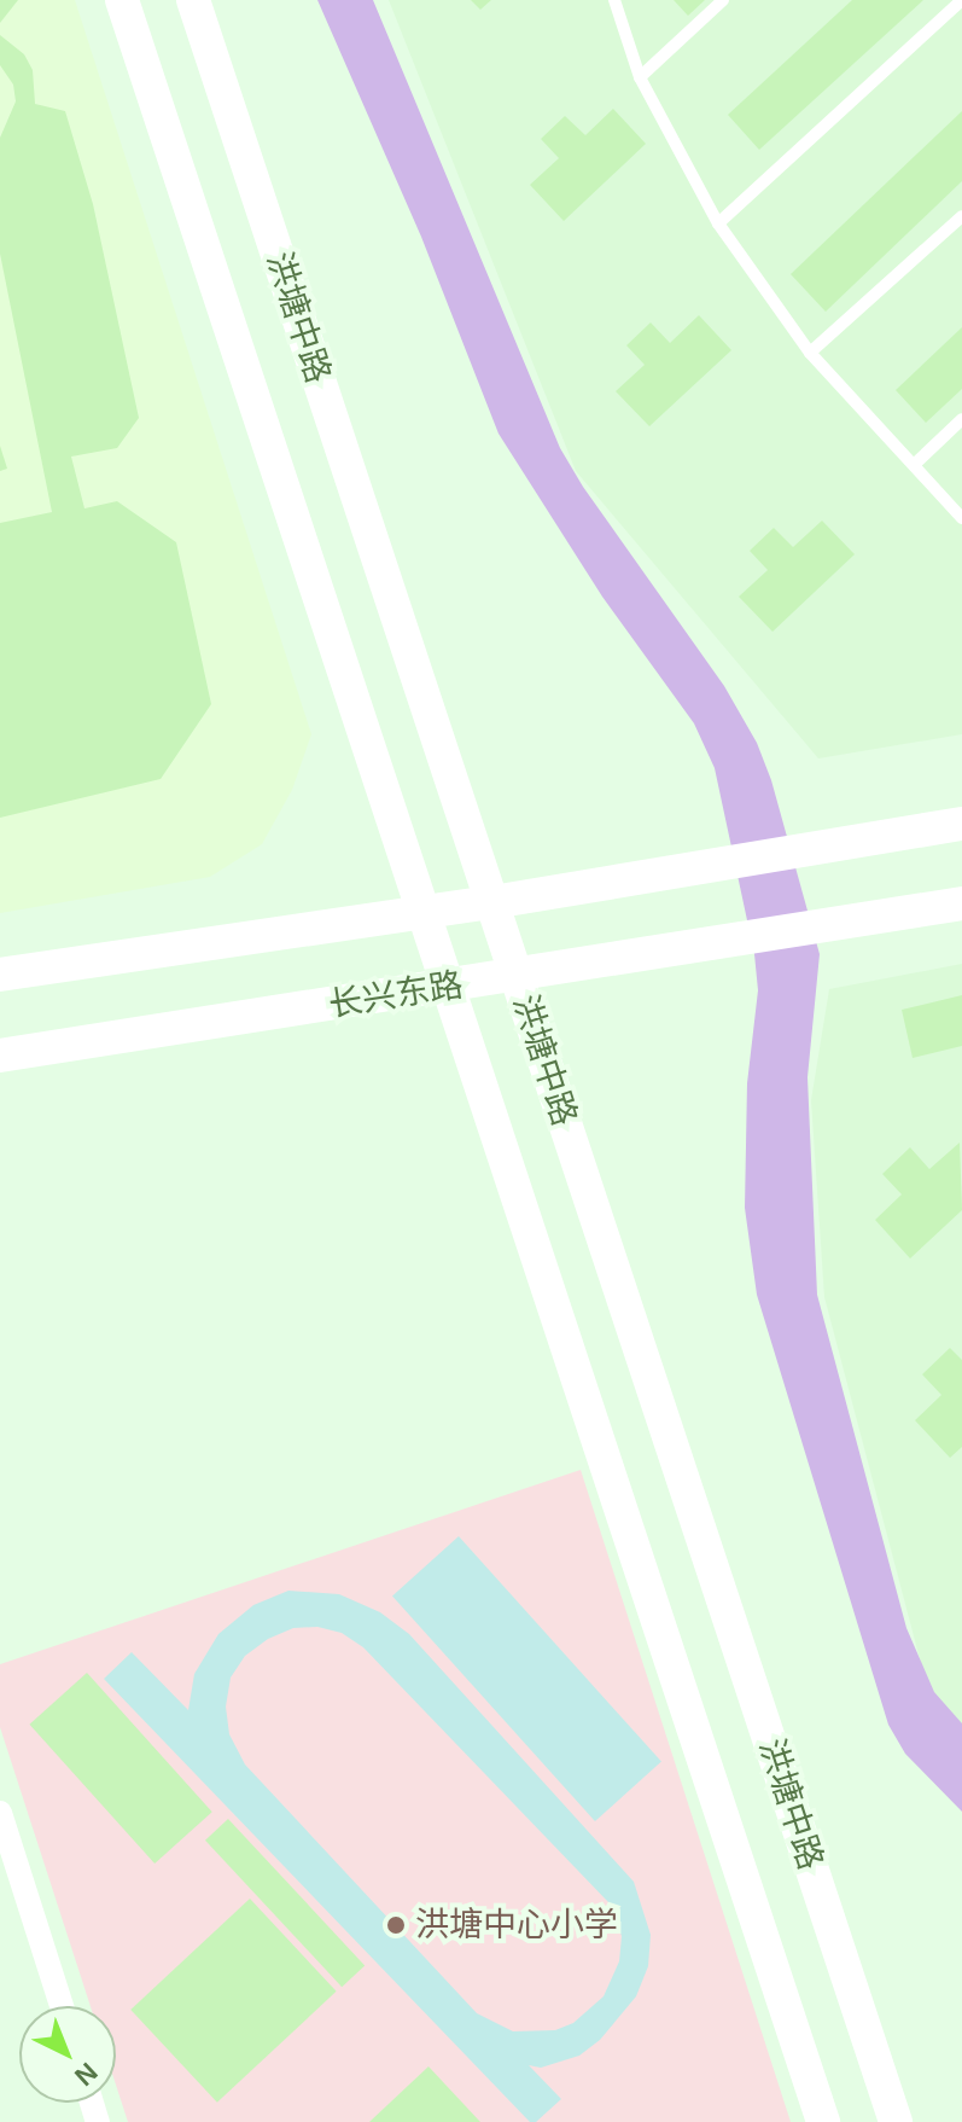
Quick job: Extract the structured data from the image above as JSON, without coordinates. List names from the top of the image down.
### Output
{
  "streets": {
    "main road": ["洪塘中路", "长兴东路"]
  },
  "crossings": [
    ["洪塘中路", "长兴东路"]
  ],
  "places": ["洪塘中心小学"],
  "north": "bottom right"
}
